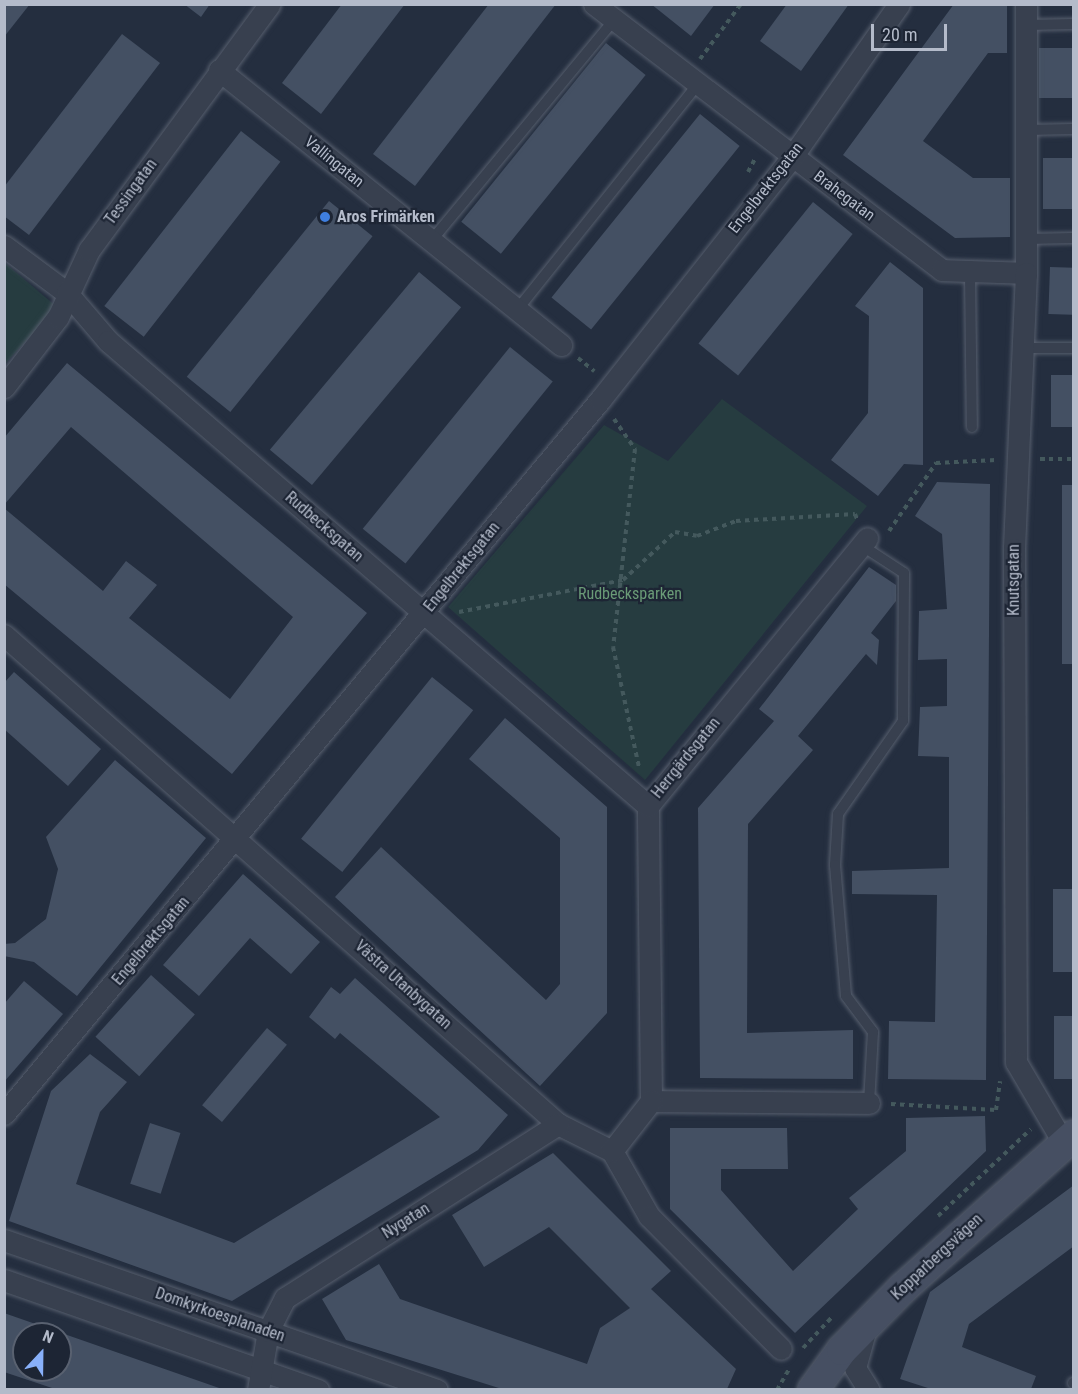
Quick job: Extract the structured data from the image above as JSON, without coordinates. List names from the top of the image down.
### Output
{
  "streets": {
    "street": [
      "Vallingatan",
      "Engelbrektsgatan",
      "Tessingatan",
      "Brahegatan",
      "Rudbecksgatan",
      "Knutsgatan",
      "Herrgärdsgatan",
      "Västra Utanbygatan",
      "Nygatan",
      "Kopparbergsvägen",
      "Domkyrkoesplanaden"
    ]
  },
  "crossings": [
    ["Vallingatan", "Tessingatan"],
    ["Engelbrektsgatan", "Brahegatan"],
    ["Engelbrektsgatan", "Rudbecksgatan"],
    ["Engelbrektsgatan", "Västra Utanbygatan"],
    ["Tessingatan", "Rudbecksgatan"],
    ["Brahegatan", "Knutsgatan"],
    ["Rudbecksgatan", "Herrgärdsgatan"],
    ["Knutsgatan", "Kopparbergsvägen"],
    ["Västra Utanbygatan", "Nygatan"],
    ["Nygatan", "Domkyrkoesplanaden"]
  ],
  "parks": ["Rudbecksparken"],
  "places": ["Aros Frimärken"],
  "scale_bar": "20 m",
  "north": "top"
}
